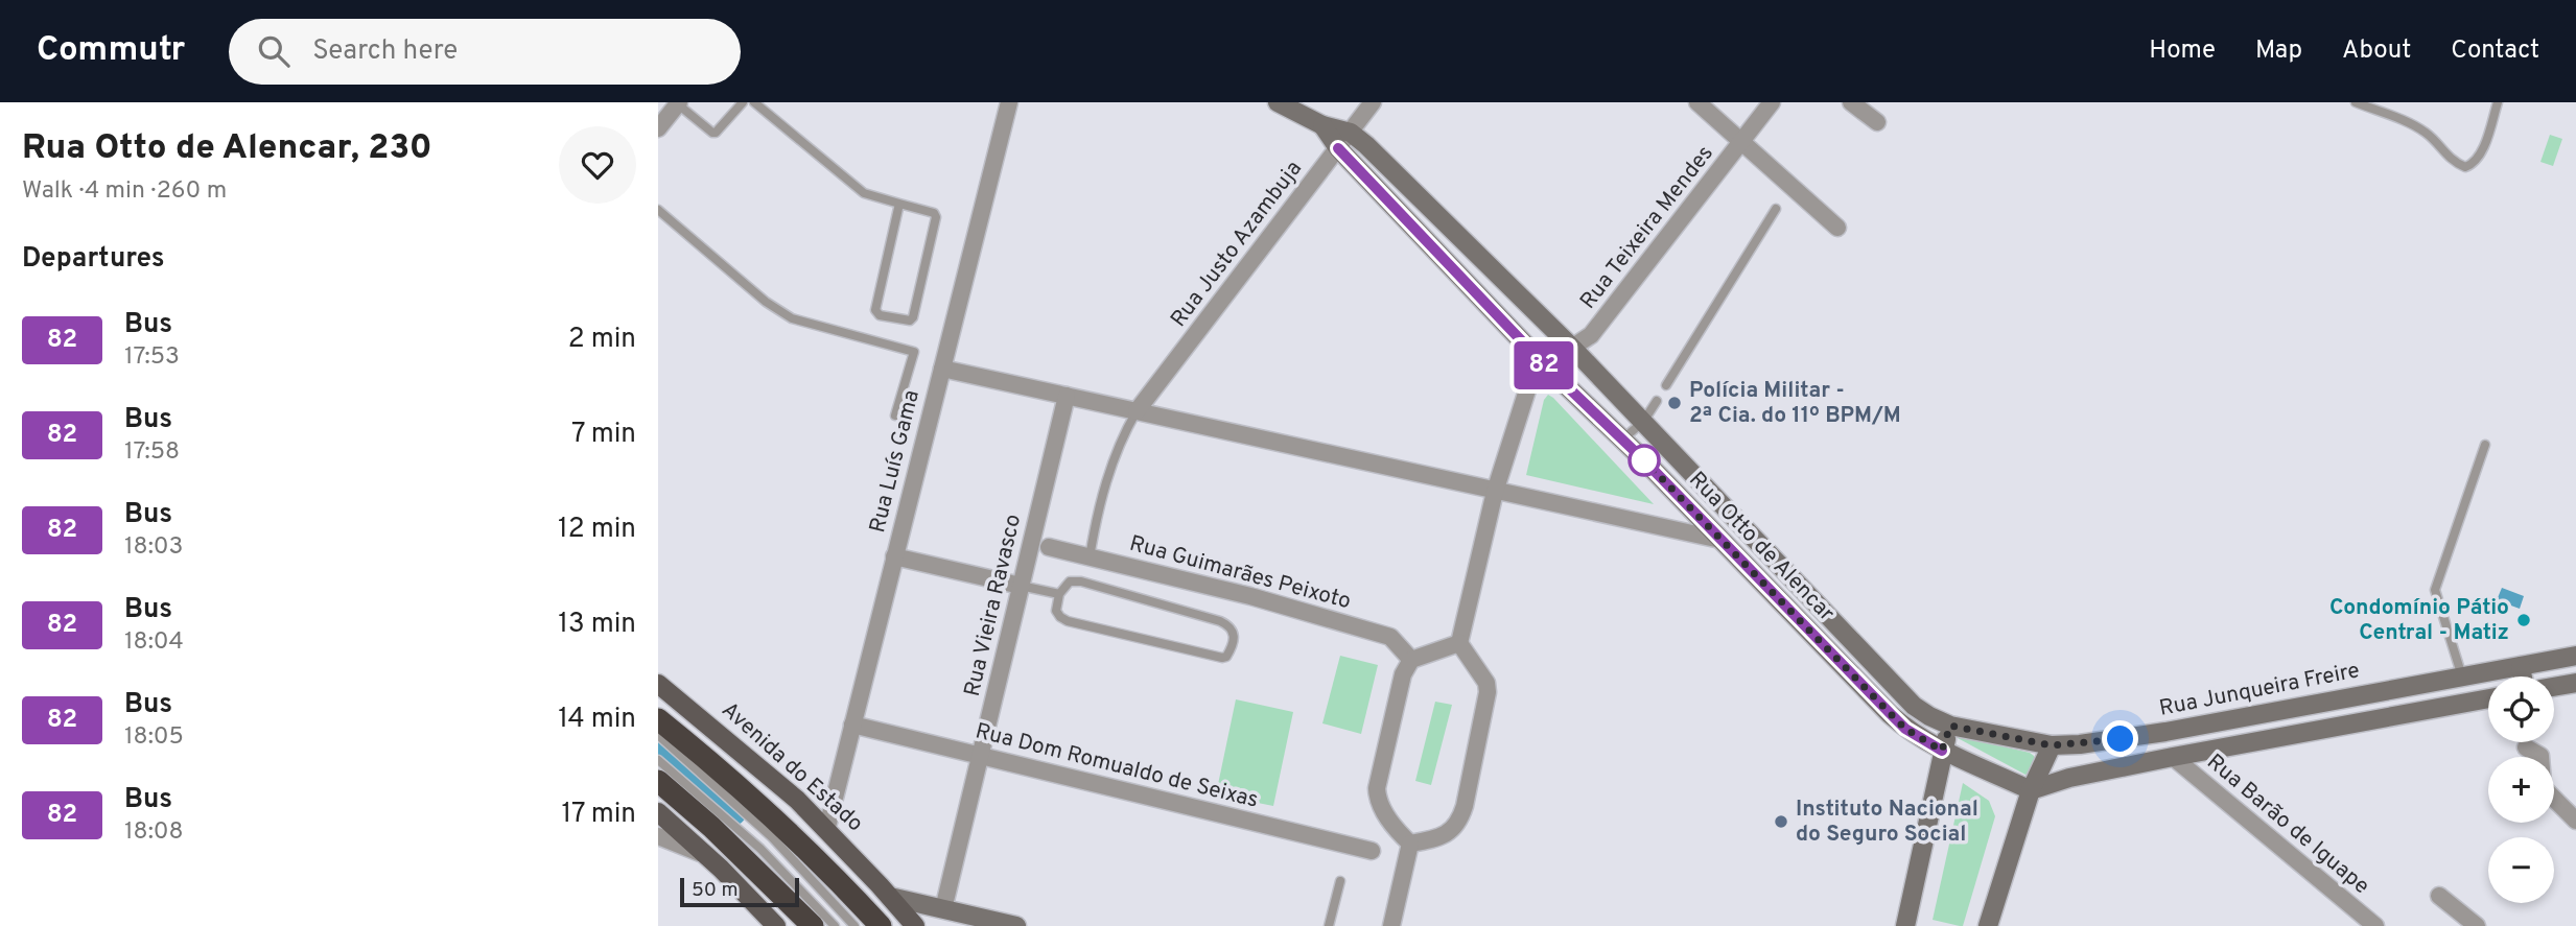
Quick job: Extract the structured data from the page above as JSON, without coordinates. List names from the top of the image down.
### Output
{
  "streets": {
    "main road": ["Rua Otto de Alencar", "Rua Junqueira Freire", "Avenida do Estado"],
    "street": [
      "Rua Teixeira Mendes",
      "Rua Justo Azambuja",
      "Rua Luís Gama",
      "Rua Guimarães Peixoto",
      "Rua Vieira Ravasco",
      "Rua Dom Romualdo de Seixas",
      "Rua Barão de Iguape"
    ]
  },
  "crossings": [
    ["Rua Teixeira Mendes", "Rua Otto de Alencar"],
    ["Rua Justo Azambuja", "Rua Otto de Alencar"],
    ["Rua Luís Gama", "Rua Dom Romualdo de Seixas"],
    ["Rua Luís Gama", "Avenida do Estado"],
    ["Rua Otto de Alencar", "Rua Junqueira Freire"],
    ["Rua Vieira Ravasco", "Rua Dom Romualdo de Seixas"]
  ],
  "places": ["Polícia Militar - 2ª Cia. do 11º BPM/M", "Condomínio Pátio Central - Matiz", "Instituto Nacional do Seguro Social"],
  "lines": ["bus line 82"],
  "scale_bar": "50 m",
  "page": {
    "header": "Commutr",
    "search": "Search here",
    "nav": [
      "Home",
      "Map",
      "About",
      "Contact"
    ],
    "heading": [
      ["Rua Otto de Alencar, 230", "Walk · 4 min · 260 m"],
      "Departures"
    ],
    "on_map": "82",
    "list": [
      {
        "mark": "82",
        "name": "Bus",
        "note": "17:53",
        "value": "2 min"
      },
      {
        "mark": "82",
        "name": "Bus",
        "note": "17:58",
        "value": "7 min"
      },
      {
        "mark": "82",
        "name": "Bus",
        "note": "18:03",
        "value": "12 min"
      },
      {
        "mark": "82",
        "name": "Bus",
        "note": "18:04",
        "value": "13 min"
      },
      {
        "mark": "82",
        "name": "Bus",
        "note": "18:05",
        "value": "14 min"
      },
      {
        "mark": "82",
        "name": "Bus",
        "note": "18:08",
        "value": "17 min"
      }
    ],
    "map_buttons": ["+", "−"],
    "scale": "50 m"
  }
}
